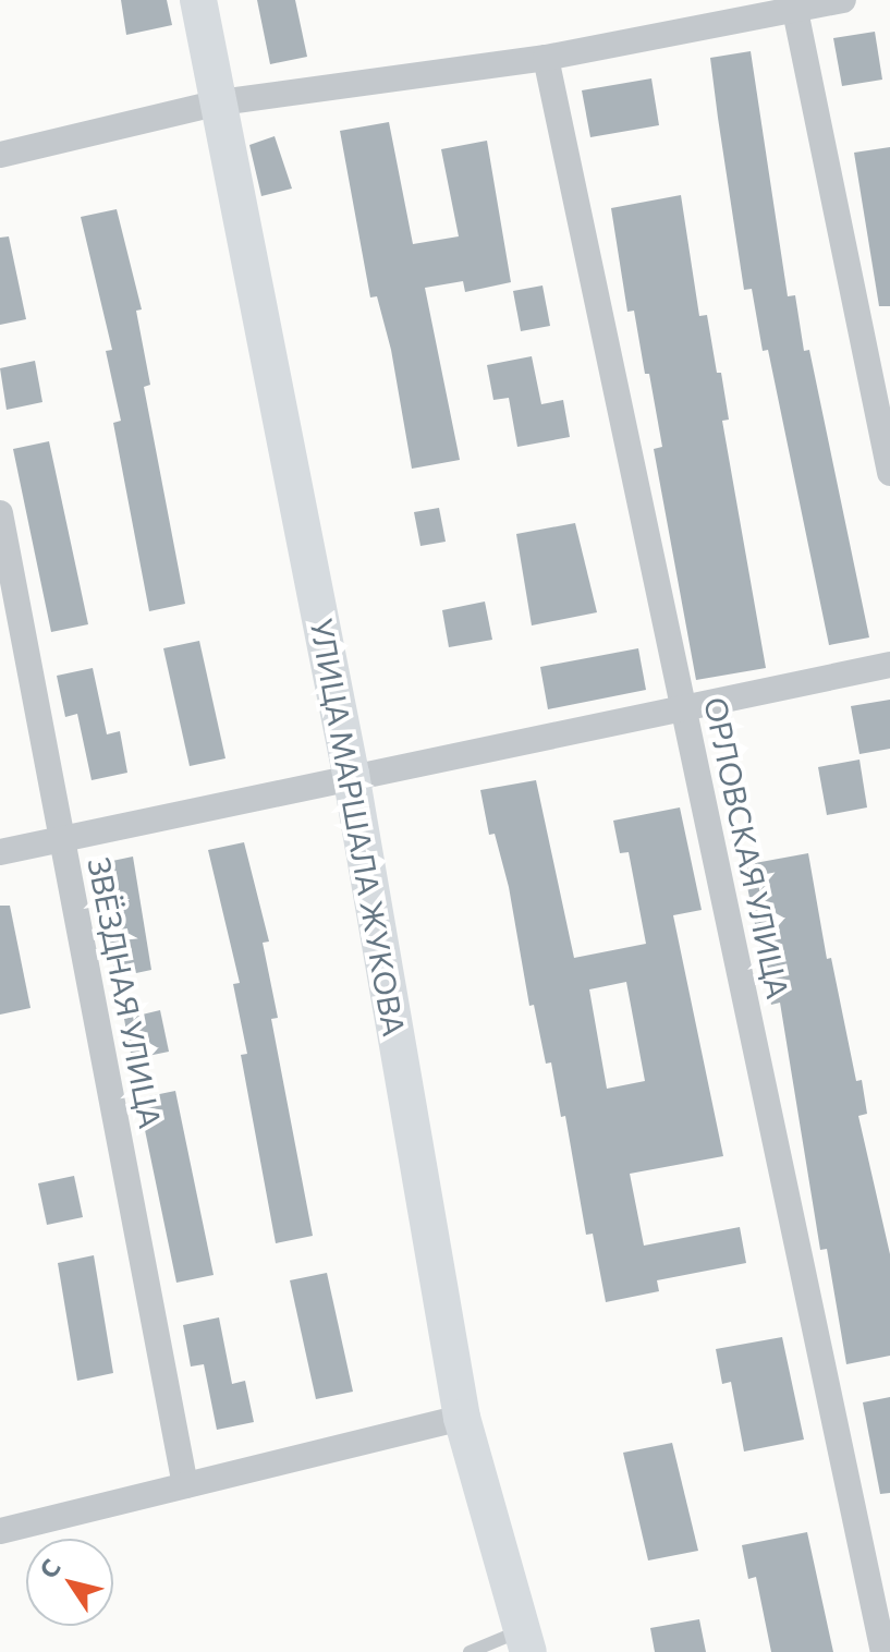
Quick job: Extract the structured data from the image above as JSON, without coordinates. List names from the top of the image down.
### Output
{
  "streets": {
    "main road": ["УЛИЦА МАРШАЛА ЖУКОВА"],
    "street": ["ОРЛОВСКАЯ УЛИЦА", "ЗВЁЗДНАЯ УЛИЦА"]
  },
  "north": "top left"
}
